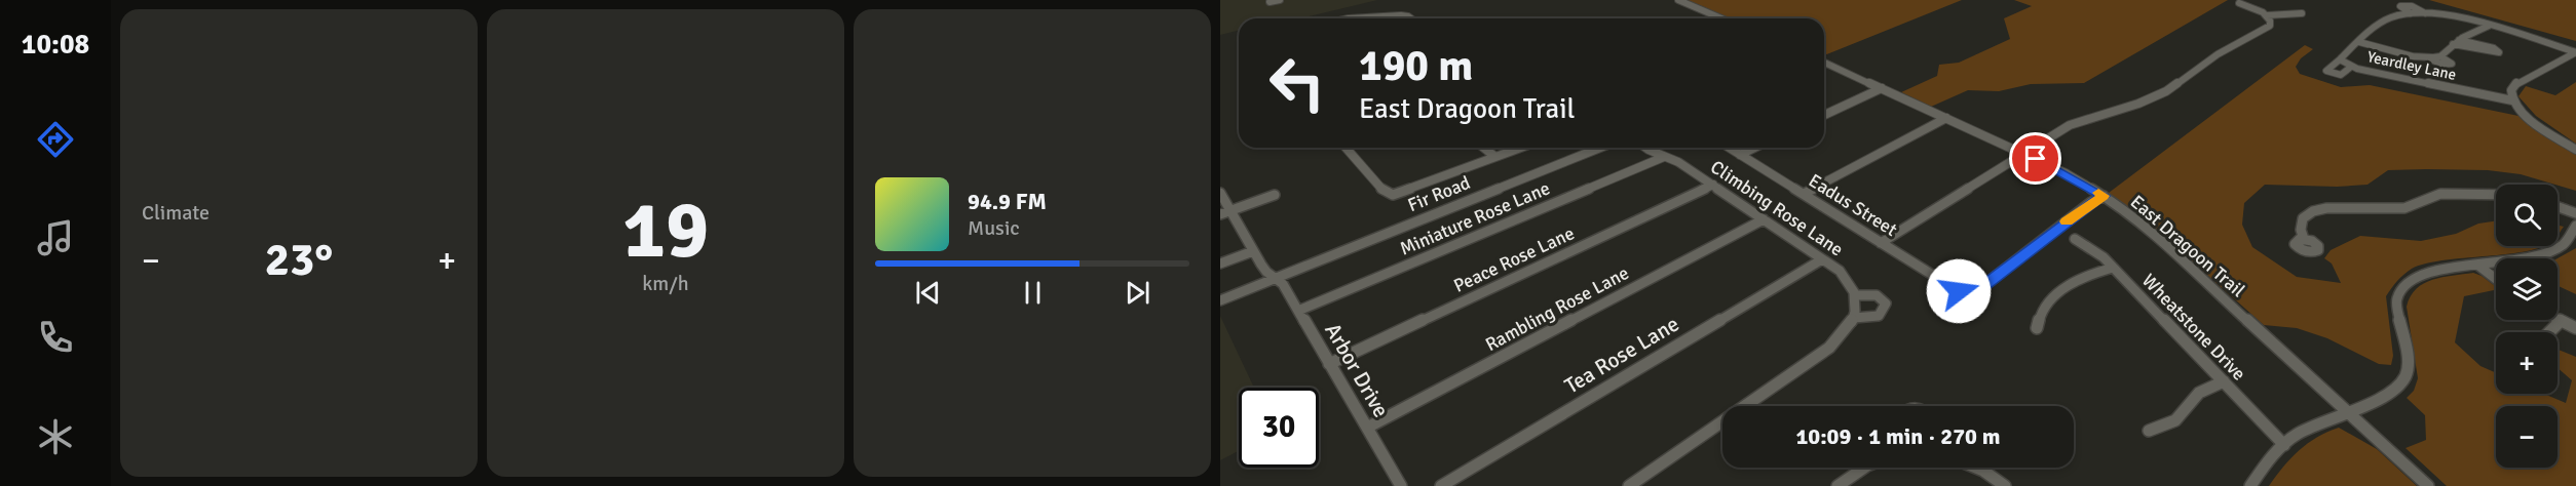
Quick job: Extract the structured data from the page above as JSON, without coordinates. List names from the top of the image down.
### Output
{
  "streets": {
    "street": [
      "Yeardley Lane",
      "Fir Road",
      "Eadus Street",
      "Climbing Rose Lane",
      "Miniature Rose Lane",
      "East Dragoon Trail",
      "Peace Rose Lane",
      "Rambling Rose Lane",
      "Wheatstone Drive",
      "Tea Rose Lane",
      "Arbor Drive"
    ]
  },
  "crossings": [
    ["Fir Road", "Arbor Drive"],
    ["Eadus Street", "East Dragoon Trail"],
    ["Climbing Rose Lane", "Miniature Rose Lane"],
    ["Climbing Rose Lane", "Peace Rose Lane"],
    ["Climbing Rose Lane", "Rambling Rose Lane"],
    ["Climbing Rose Lane", "Tea Rose Lane"],
    ["Miniature Rose Lane", "Arbor Drive"],
    ["Peace Rose Lane", "Arbor Drive"],
    ["Rambling Rose Lane", "Arbor Drive"]
  ],
  "page": {
    "tabs": "10:08",
    "tile": [
      "Climate",
      ["19", "km/h"]
    ],
    "turn": ["190 m", "East Dragoon Trail"],
    "song": ["94.9 FM", "Music"],
    "map_buttons": ["+", "−"],
    "heat": ["−", "23°", "+"],
    "limit": "30",
    "trip": "10:09 · 1 min · 270 m"
  }
}
